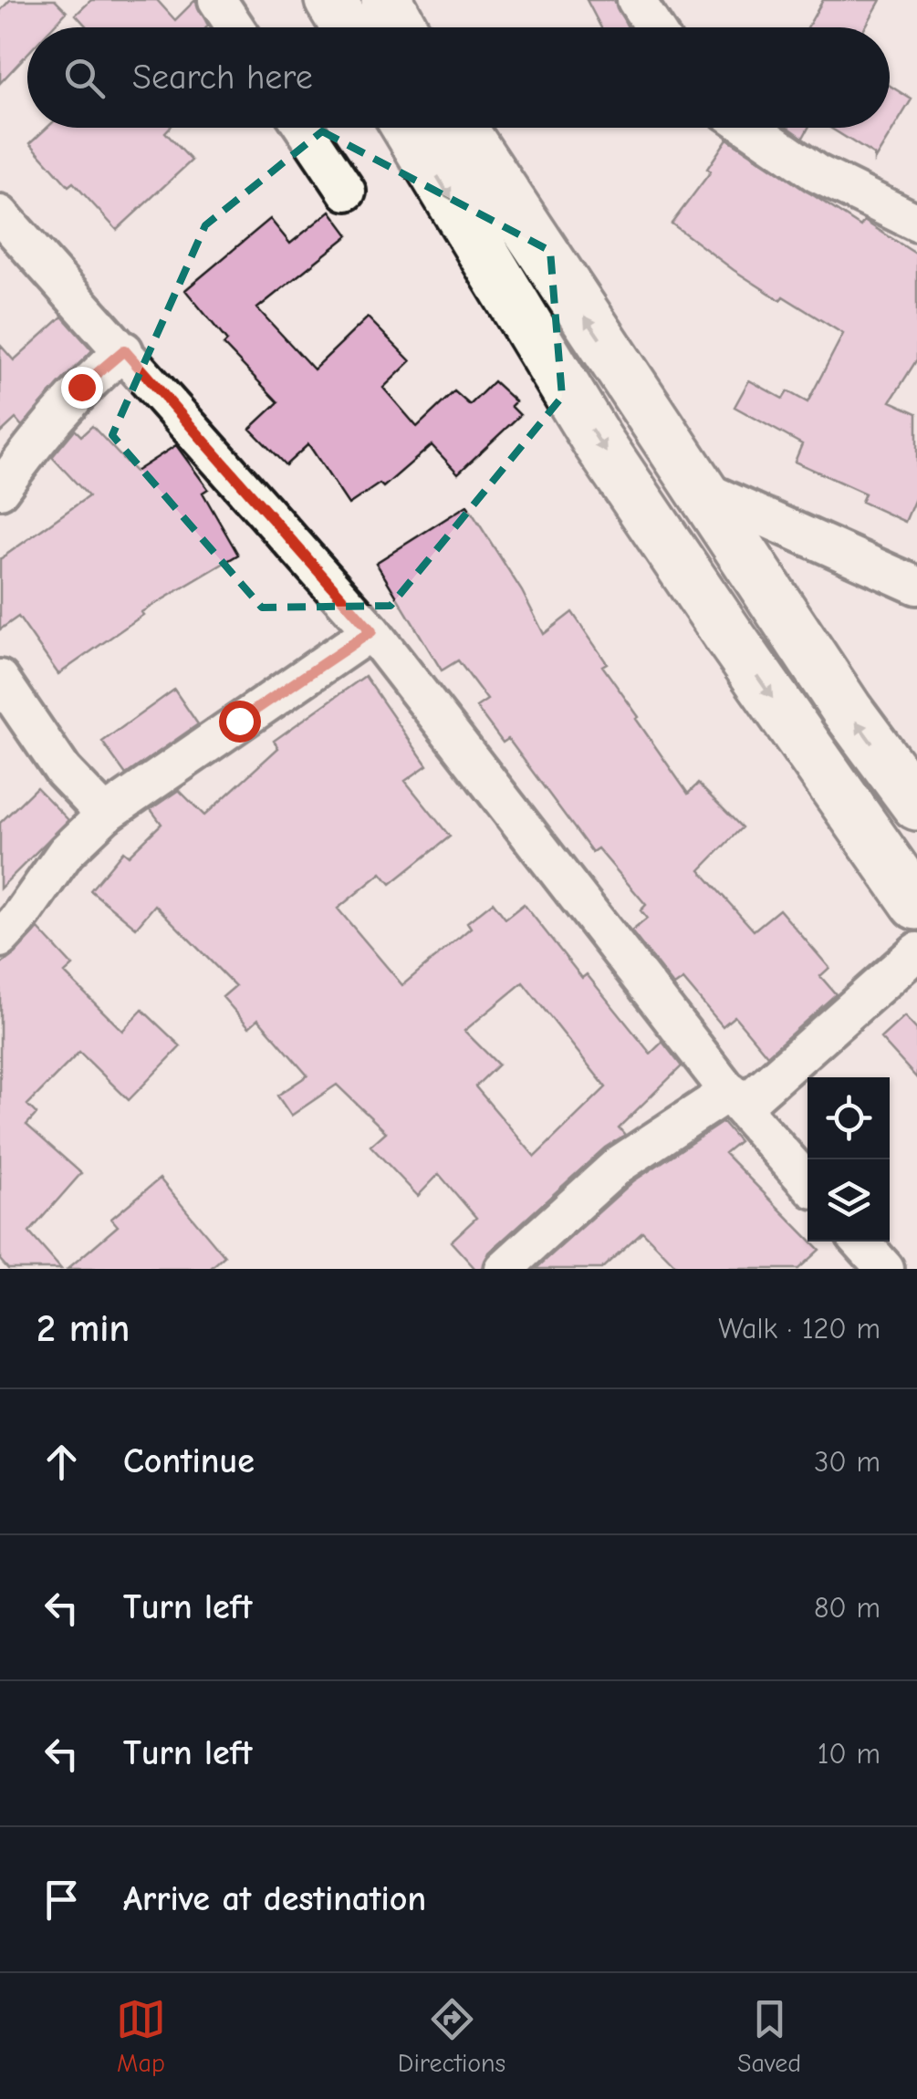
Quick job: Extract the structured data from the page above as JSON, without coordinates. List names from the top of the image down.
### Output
{
  "page": {
    "search": "Search here",
    "heading": ["2 min", "Walk · 120 m"],
    "list": [
      ["Continue", "30 m"],
      ["Turn left", "80 m"],
      ["Turn left", "10 m"],
      "Arrive at destination"
    ],
    "nav": ["Map", "Directions", "Saved"]
  }
}
